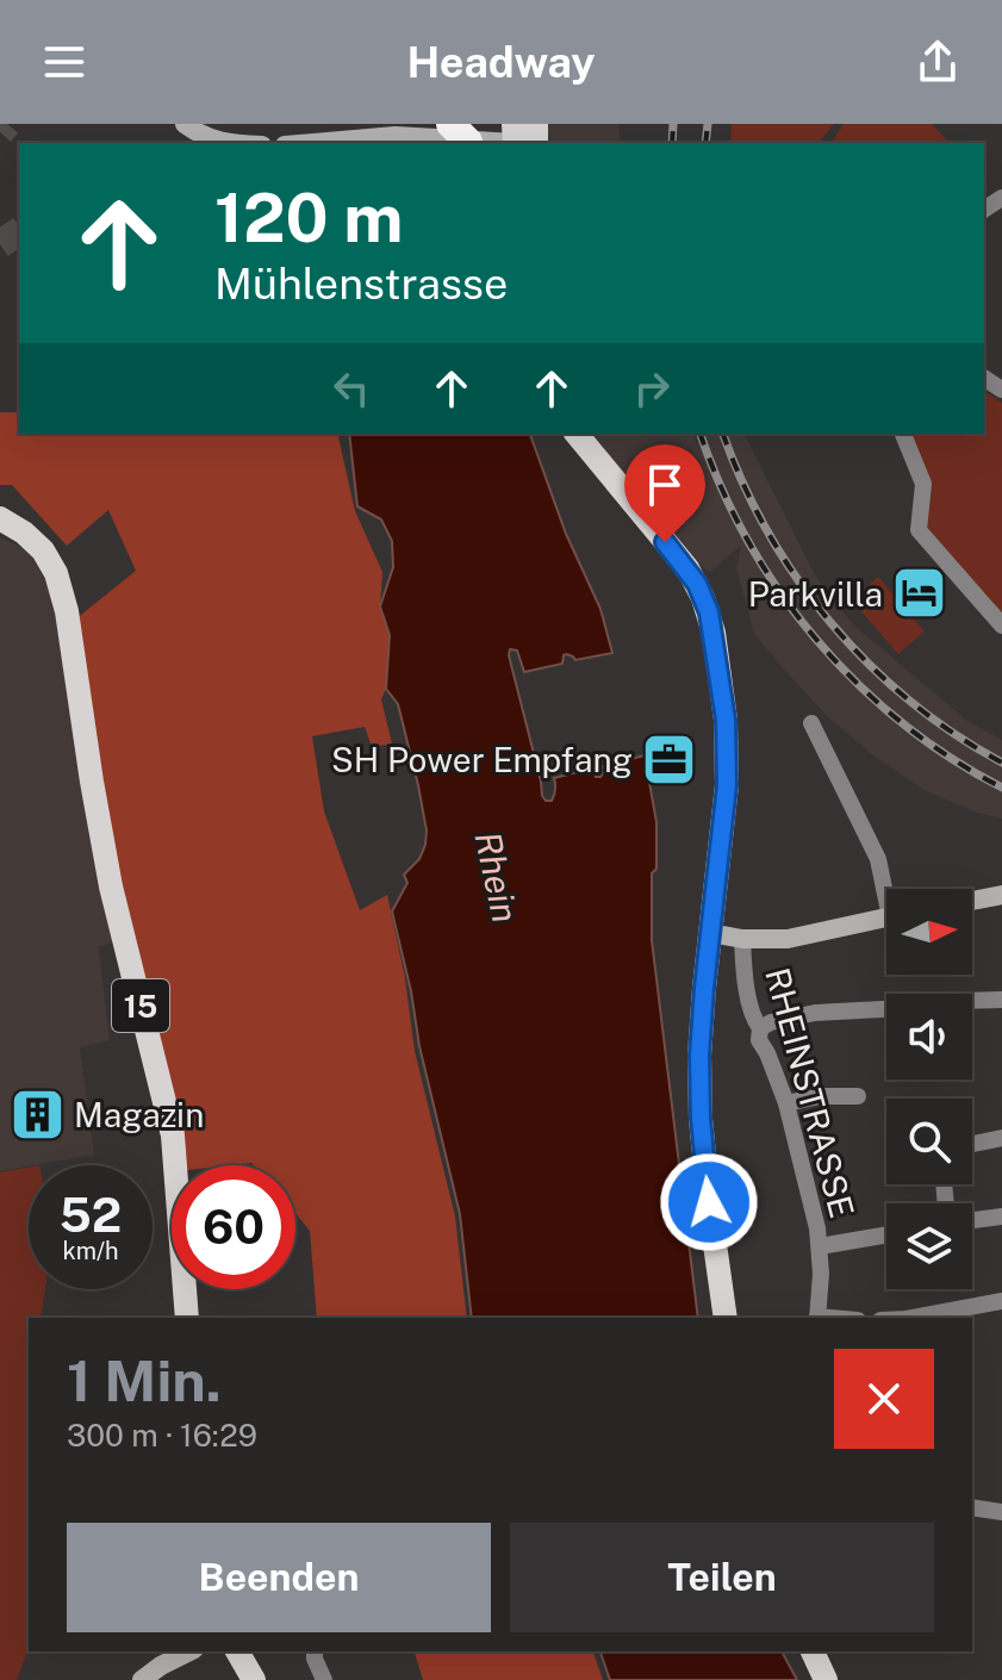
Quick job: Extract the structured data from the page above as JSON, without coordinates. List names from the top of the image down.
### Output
{
  "streets": {
    "main road": ["15"],
    "street": ["RHEINSTRASSE"]
  },
  "water": ["Rhein"],
  "places": {
    "hotel": ["Parkvilla"],
    "office": ["SH Power Empfang"],
    "building": ["Magazin"]
  },
  "north": "right",
  "page": {
    "header": "Headway",
    "turn": ["120 m", "Mühlenstrasse"],
    "speed": "52 km/h",
    "limit": "60",
    "heading": ["1 Min.", "300 m · 16:29"],
    "buttons": ["Beenden", "Teilen"]
  }
}
